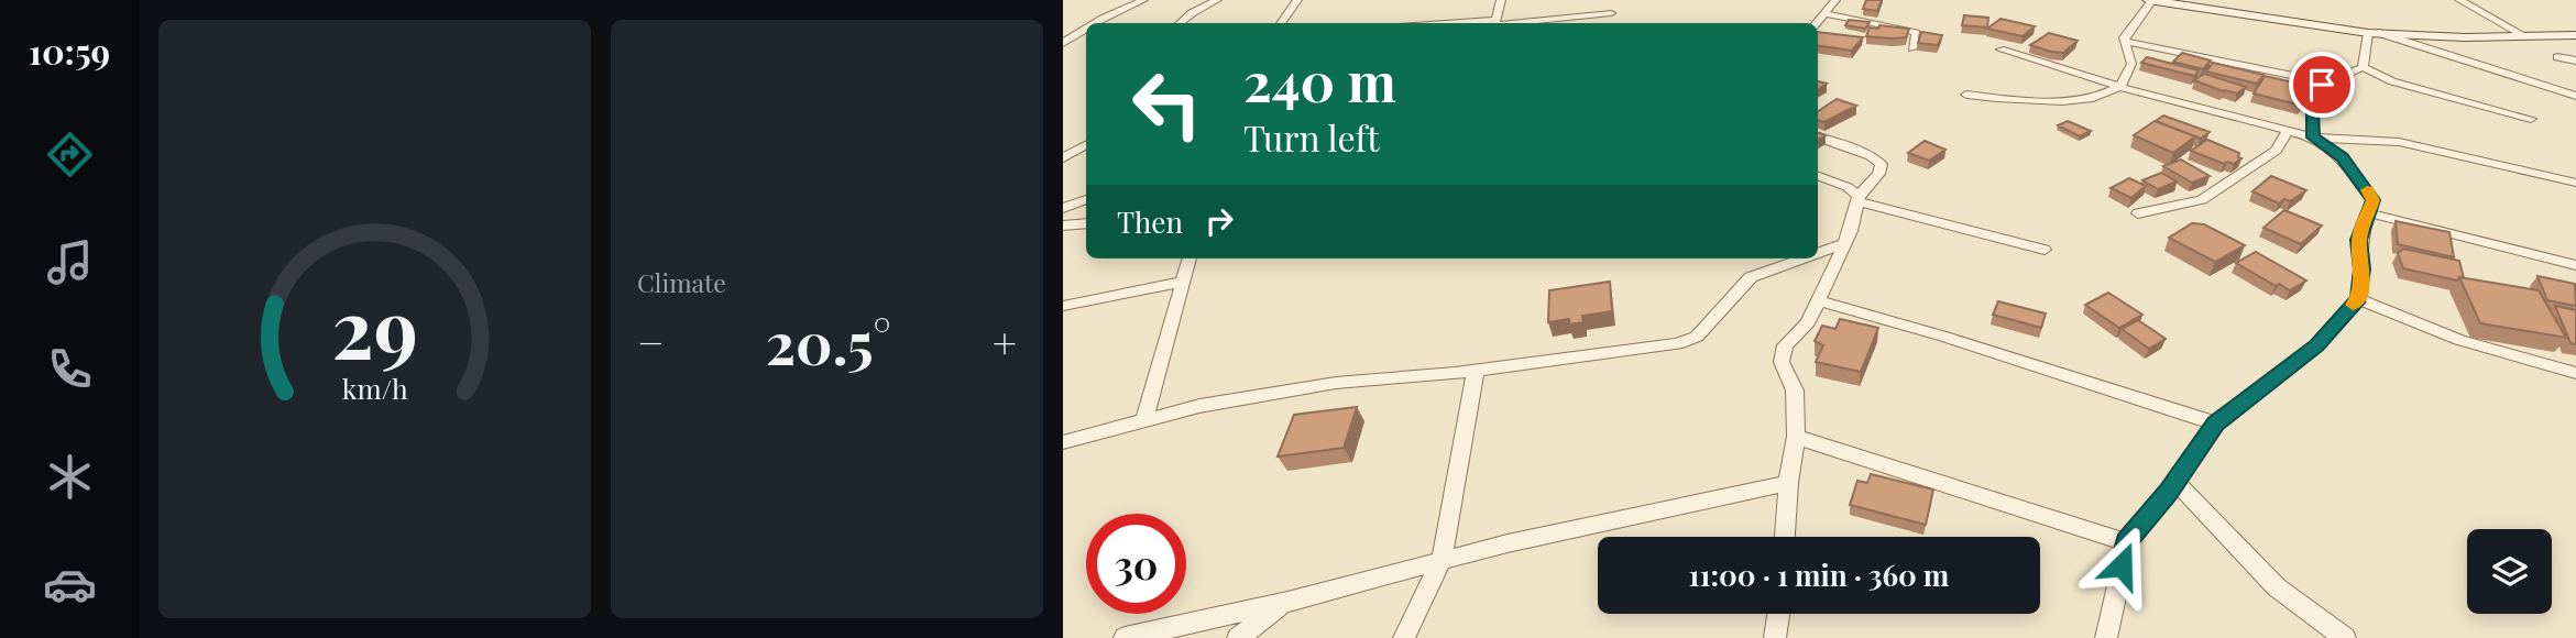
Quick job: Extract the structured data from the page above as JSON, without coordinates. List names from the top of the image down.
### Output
{
  "page": {
    "tabs": "10:59",
    "tile": "Climate",
    "turn": ["240 m", "Turn left"],
    "then": "Then",
    "heat": ["−", "20.5°", "+"],
    "limit": "30",
    "trip": "11:00 · 1 min · 360 m",
    "gauge": ["29", "km/h"]
  }
}
